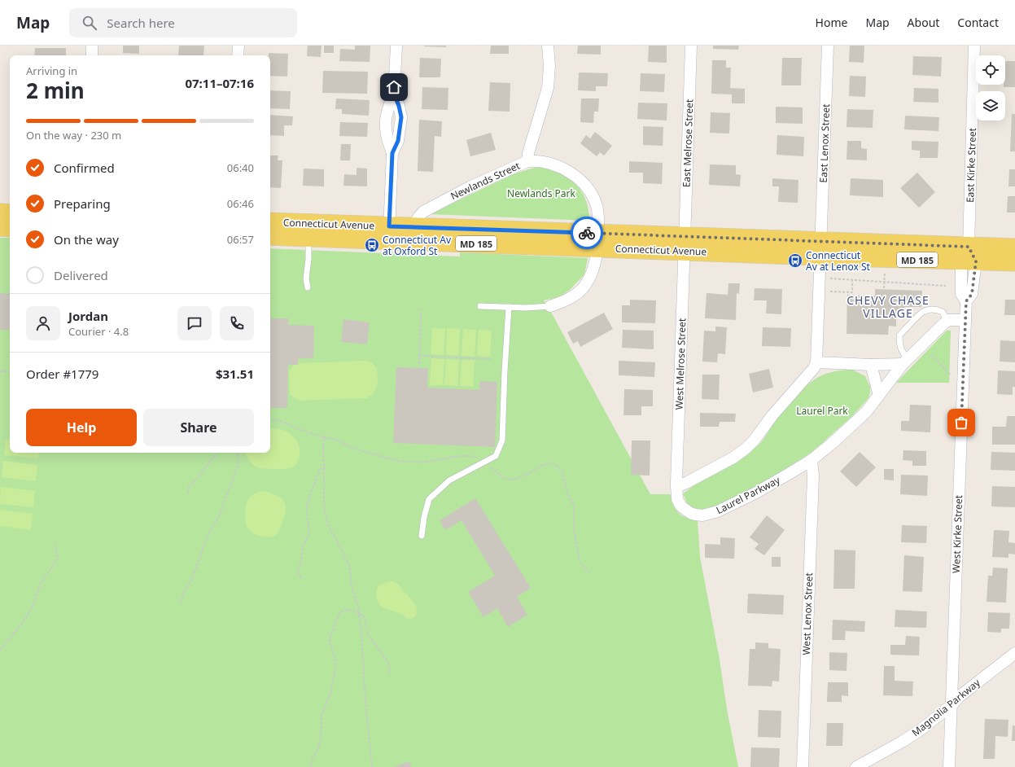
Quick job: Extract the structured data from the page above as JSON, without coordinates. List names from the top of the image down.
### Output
{
  "streets": {
    "main road": ["Connecticut Avenue", "MD 185"],
    "street": [
      "East Melrose Street",
      "East Lenox Street",
      "East Kirke Street",
      "Newlands Street",
      "West Melrose Street",
      "Laurel Parkway",
      "West Kirke Street",
      "West Lenox Street",
      "Magnolia Parkway"
    ]
  },
  "crossings": [
    ["East Melrose Street", "Connecticut Avenue"],
    ["East Melrose Street", "West Melrose Street"],
    ["East Lenox Street", "Connecticut Avenue"],
    ["East Kirke Street", "Connecticut Avenue"],
    ["East Kirke Street", "West Kirke Street"],
    ["Newlands Street", "Connecticut Avenue"],
    ["Connecticut Avenue", "West Melrose Street"],
    ["Connecticut Avenue", "West Kirke Street"],
    ["West Melrose Street", "Laurel Parkway"],
    ["Laurel Parkway", "West Lenox Street"],
    ["West Kirke Street", "Magnolia Parkway"]
  ],
  "districts": ["CHEVY CHASE VILLAGE"],
  "parks": ["Newlands Park", "Laurel Park"],
  "places": {
    "bus stop": ["Connecticut Av at Oxford St", "Connecticut Av at Lenox St"]
  },
  "page": {
    "header": "Map",
    "search": "Search here",
    "nav": [
      "Home",
      "Map",
      "About",
      "Contact"
    ],
    "heading": ["2 min", "Arriving in", "07:11–07:16"],
    "panel": [
      "Jordan",
      "Courier · 4.8",
      "Order #1779",
      "$31.51"
    ],
    "bar": "On the way · 230 m",
    "list": [
      ["Confirmed", "06:40"],
      ["Preparing", "06:46"],
      ["On the way", "06:57"],
      "Delivered"
    ],
    "buttons": ["Help", "Share"]
  }
}
